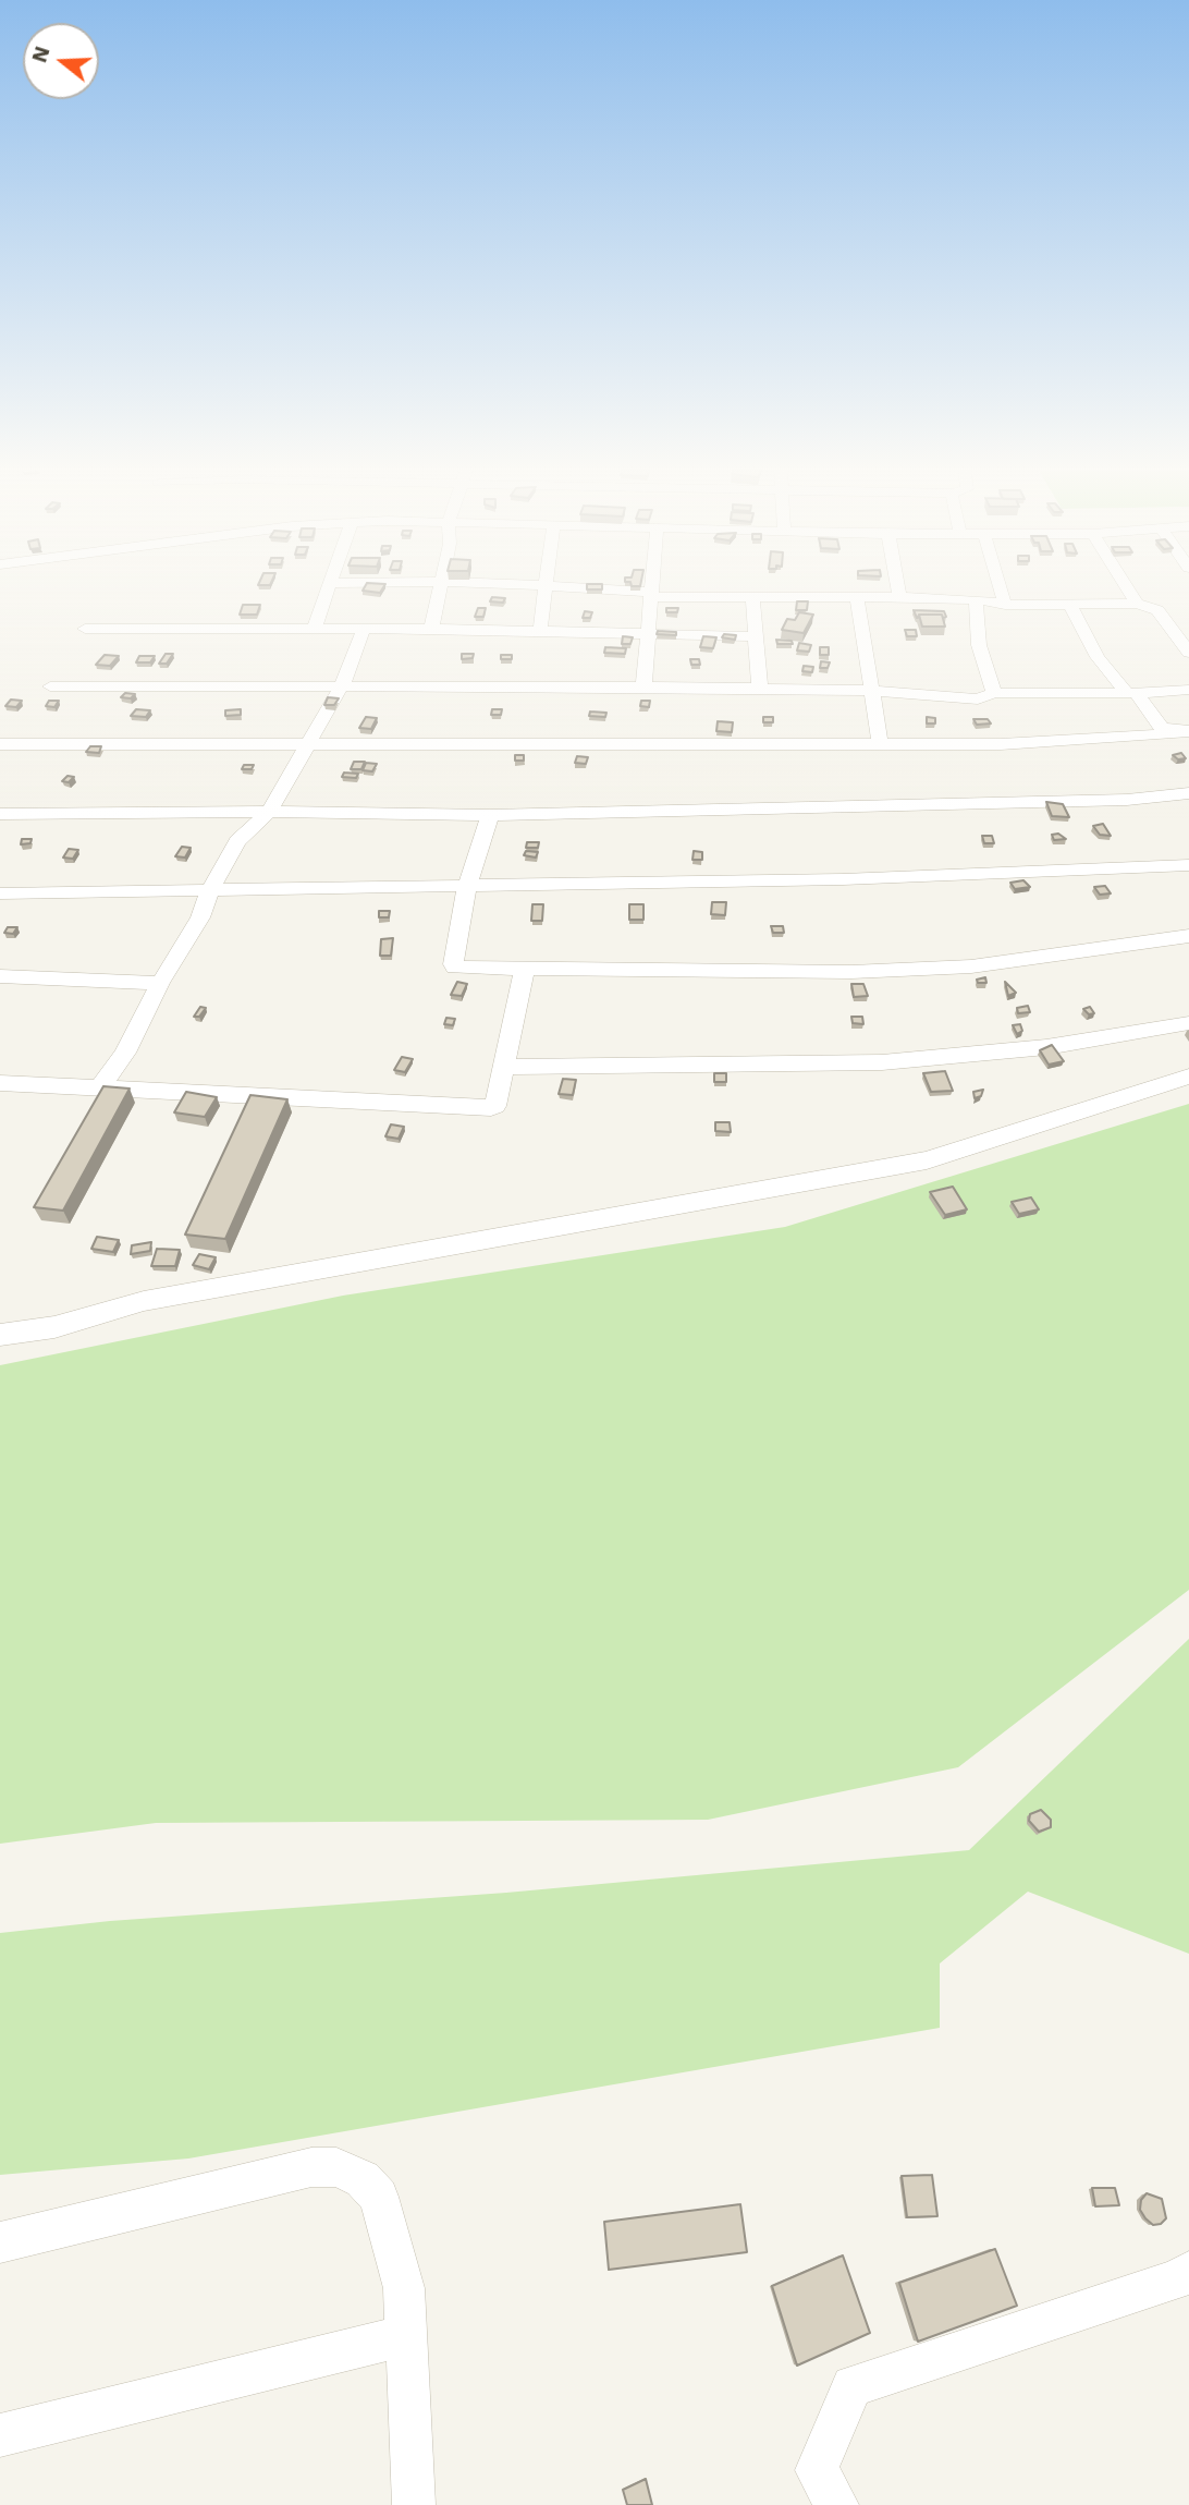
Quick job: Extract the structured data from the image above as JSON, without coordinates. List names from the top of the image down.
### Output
{
  "north": "left"
}
